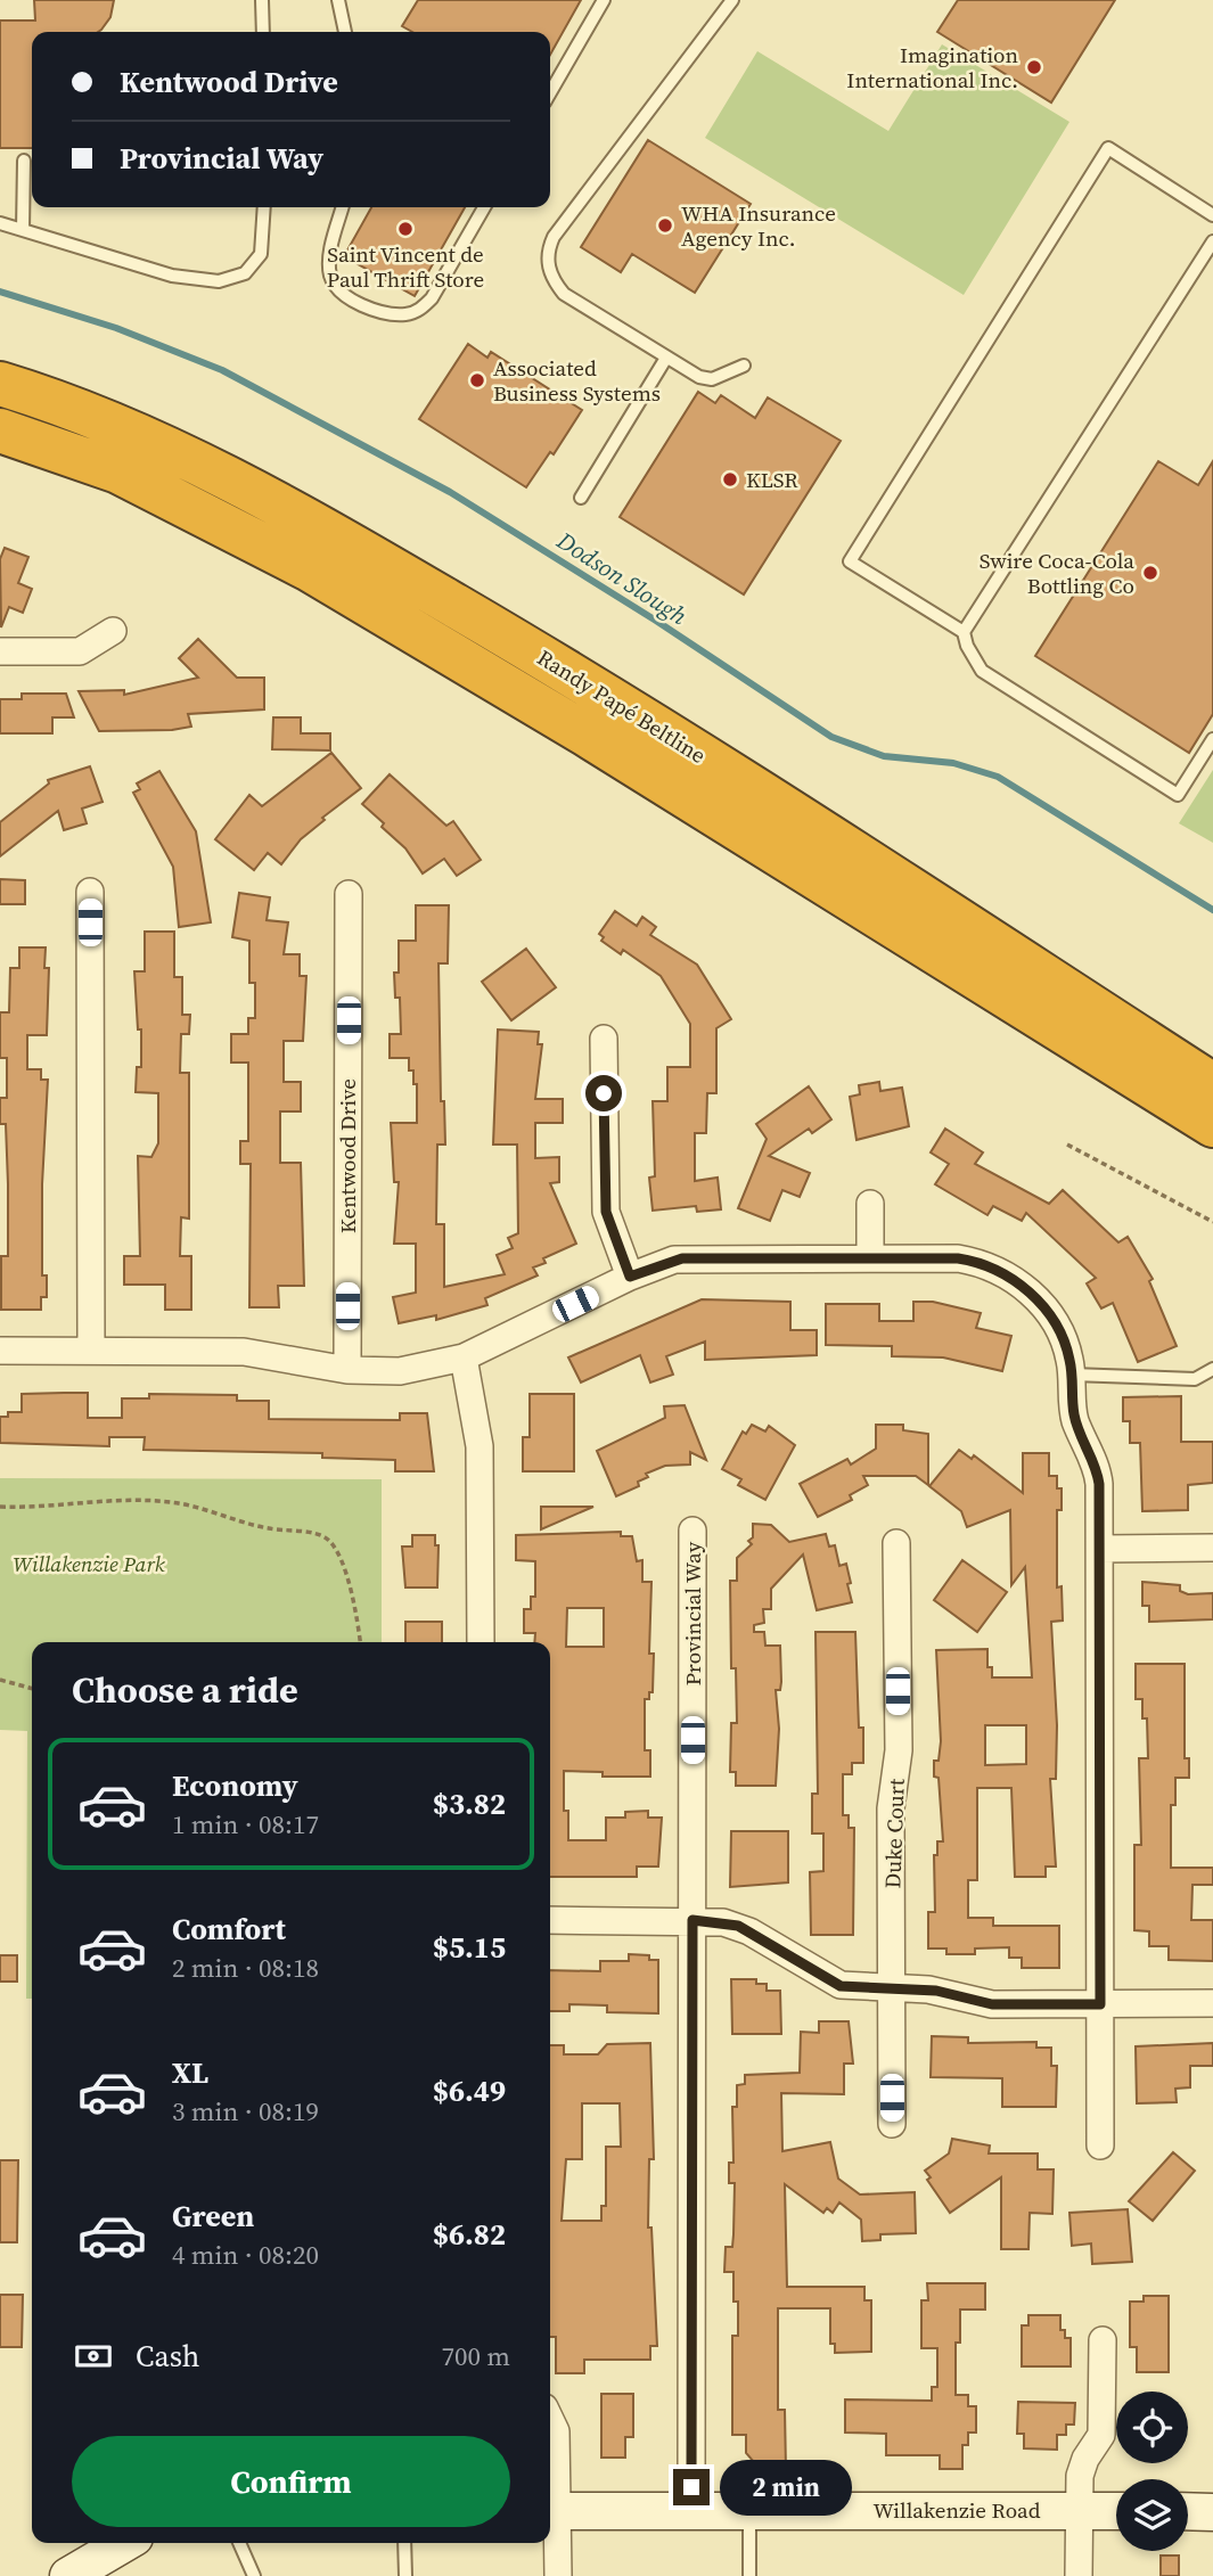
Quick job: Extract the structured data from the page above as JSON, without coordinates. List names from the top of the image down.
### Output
{
  "streets": {
    "highway": ["Randy Papé Beltline"],
    "street": [
      "Kentwood Drive",
      "Provincial Way",
      "Duke Court",
      "Willakenzie Road"
    ]
  },
  "crossings": [
    ["Provincial Way", "Willakenzie Road"]
  ],
  "water": ["Dodson Slough"],
  "parks": ["Willakenzie Park"],
  "places": [
    "Imagination International Inc.",
    "WHA Insurance Agency Inc.",
    "Saint Vincent de Paul Thrift Store",
    "Associated Business Systems",
    "KLSR",
    "Swire Coca-Cola Bottling Co"
  ],
  "page": {
    "banner": ["Kentwood Drive", "Provincial Way"],
    "heading": "Choose a ride",
    "list": [
      {
        "name": "Economy",
        "note": "1 min · 08:17",
        "value": "$3.82"
      },
      {
        "name": "Comfort",
        "note": "2 min · 08:18",
        "value": "$5.15"
      },
      {
        "name": "XL",
        "note": "3 min · 08:19",
        "value": "$6.49"
      },
      {
        "name": "Green",
        "note": "4 min · 08:20",
        "value": "$6.82"
      }
    ],
    "pay": ["Cash", "700 m"],
    "buttons": "Confirm",
    "bubble": "2 min"
  }
}
